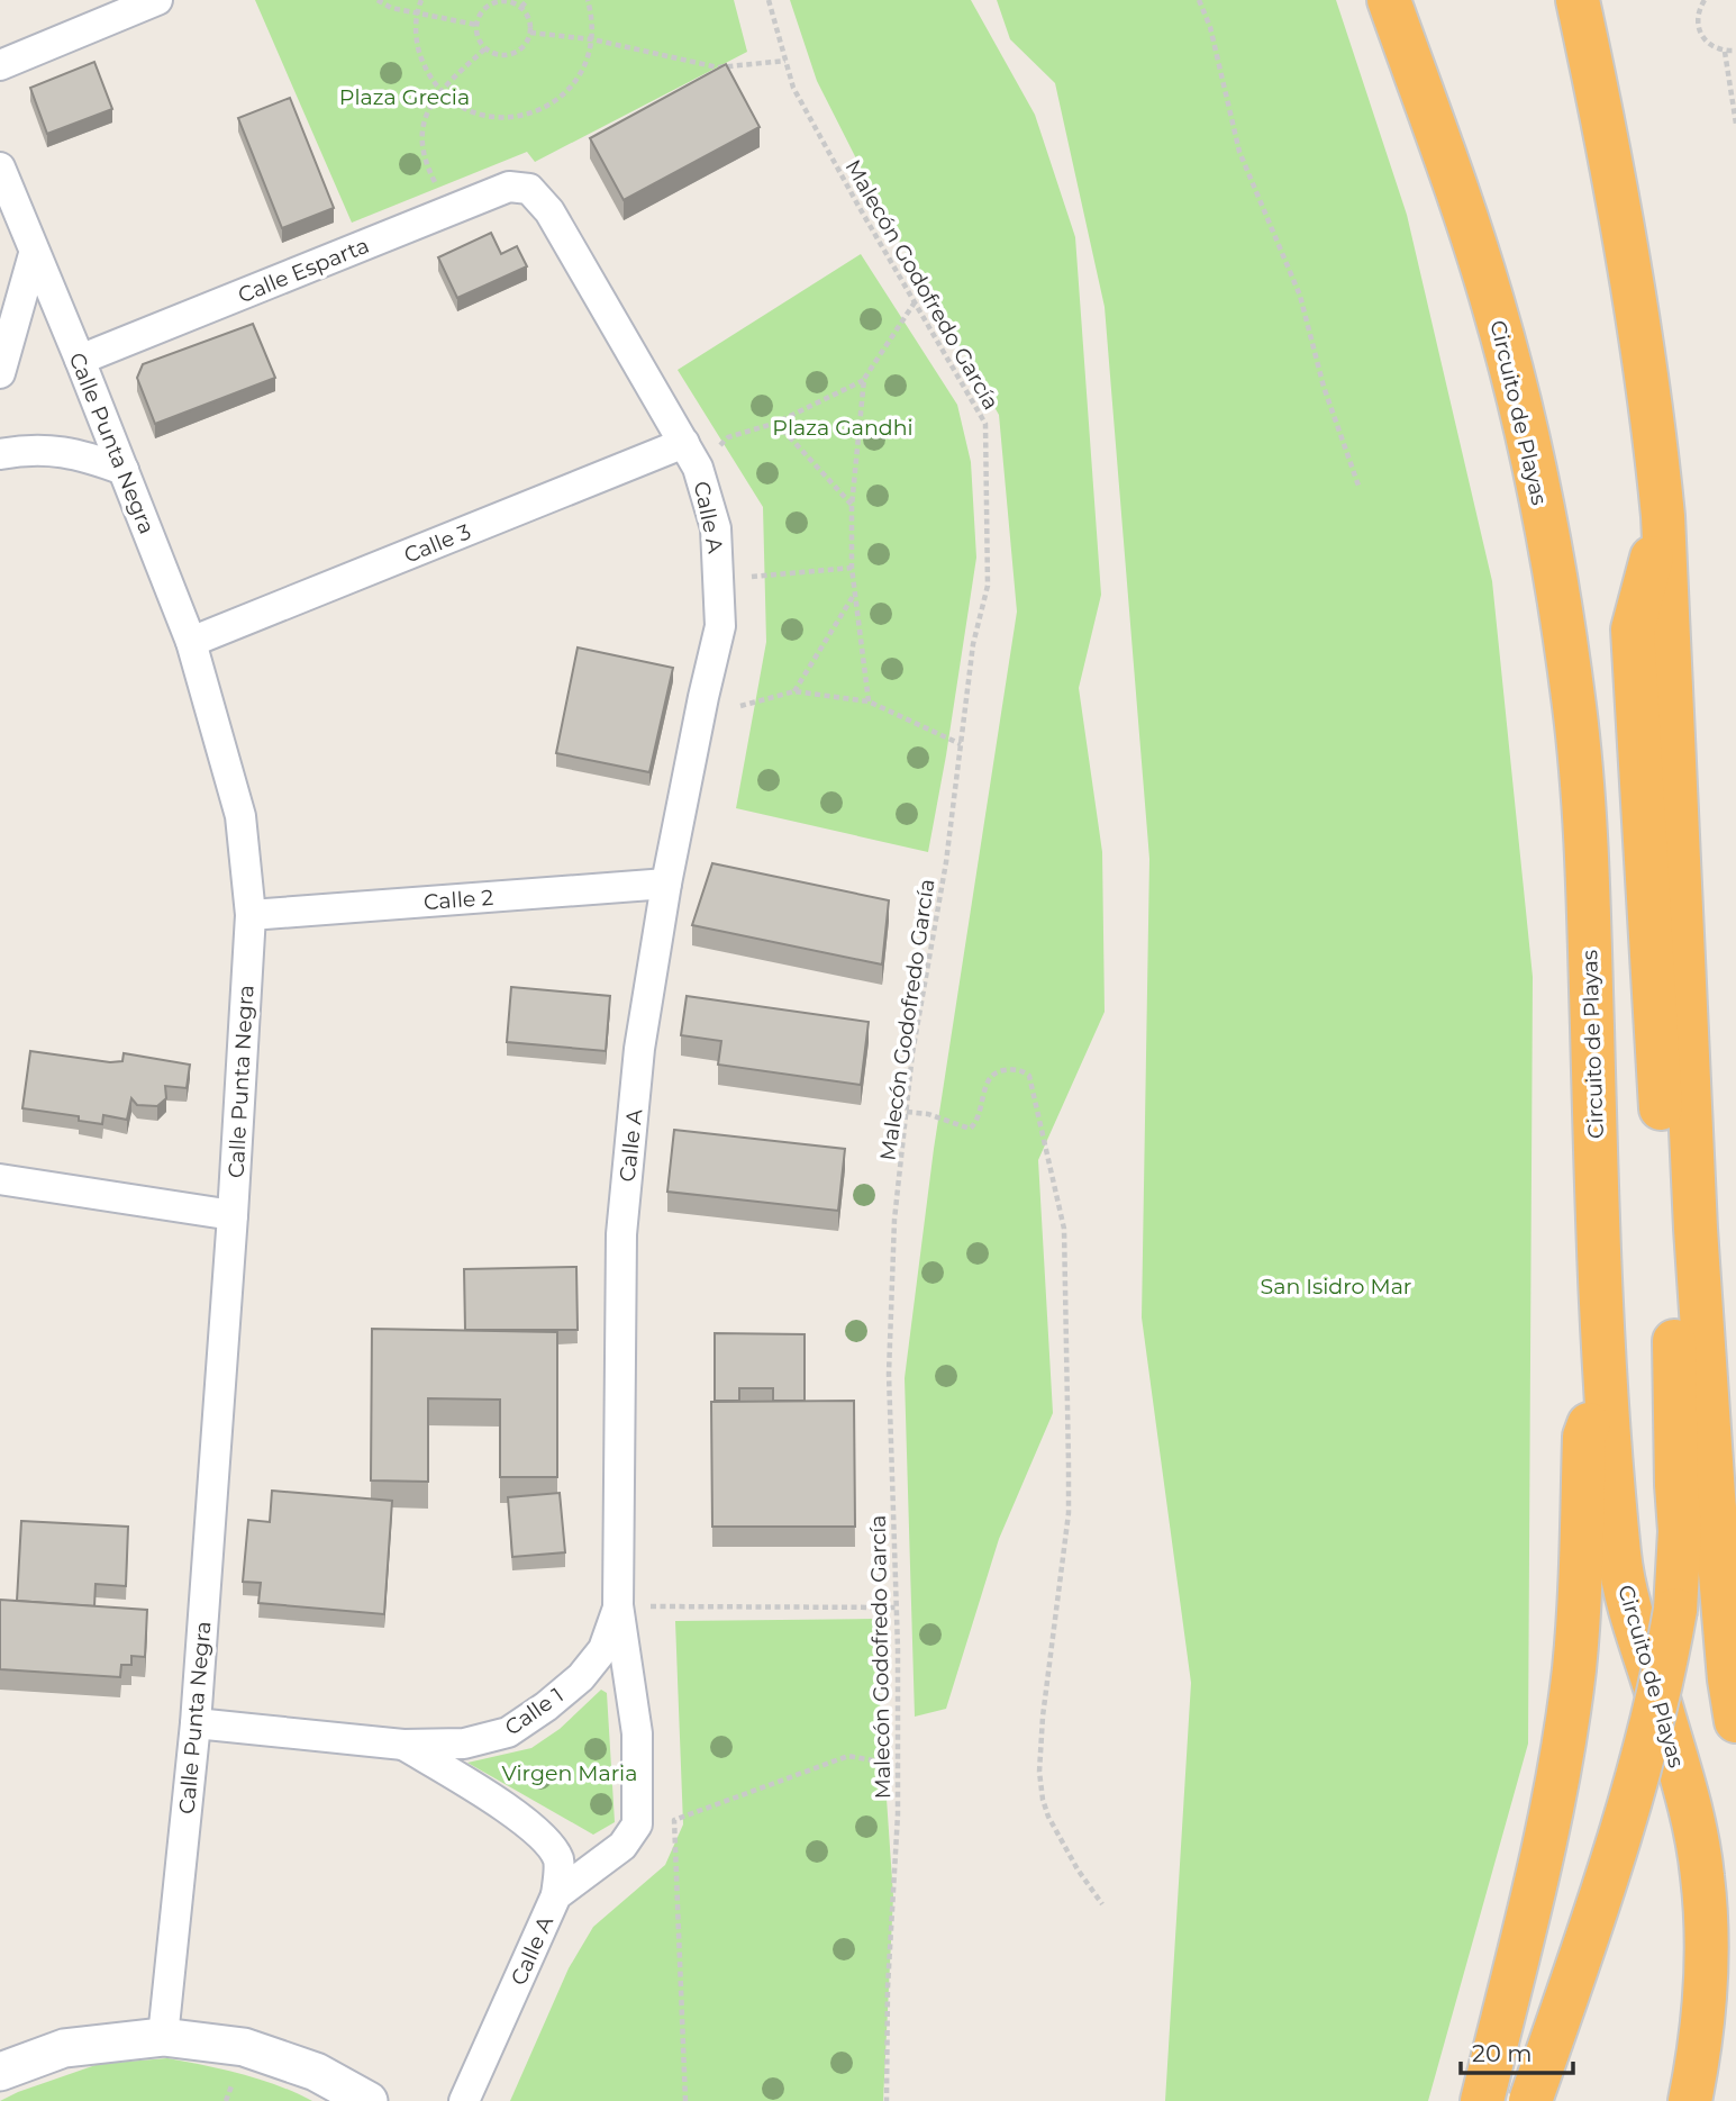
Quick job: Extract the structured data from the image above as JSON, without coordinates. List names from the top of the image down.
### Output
{
  "streets": {
    "highway": ["Circuito de Playas"],
    "street": [
      "Calle Esparta",
      "Calle Punta Negra",
      "Calle A",
      "Calle 3",
      "Calle 2",
      "Calle 1"
    ],
    "path": ["Malecón Godofredo García"]
  },
  "crossings": [
    ["Calle Esparta", "Calle Punta Negra"],
    ["Calle Esparta", "Calle A"],
    ["Calle Punta Negra", "Calle 3"],
    ["Calle Punta Negra", "Calle 2"],
    ["Calle Punta Negra", "Calle 1"],
    ["Calle A", "Calle 3"],
    ["Calle A", "Calle 2"],
    ["Calle A", "Calle 1"]
  ],
  "parks": [
    "Plaza Grecia",
    "Plaza Gandhi",
    "San Isidro Mar",
    "Virgen Maria"
  ],
  "scale_bar": "20 m"
}
